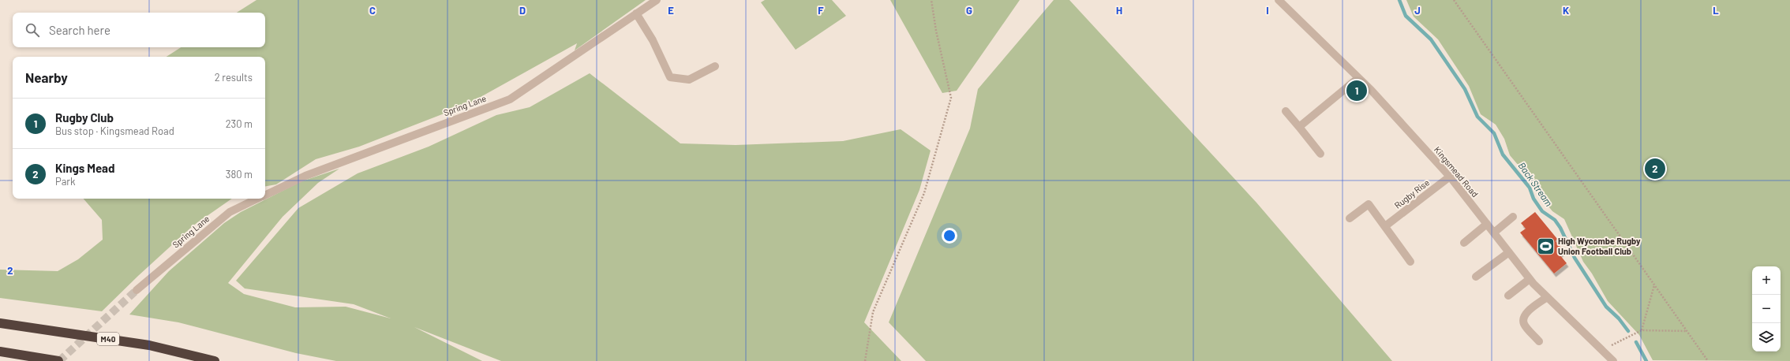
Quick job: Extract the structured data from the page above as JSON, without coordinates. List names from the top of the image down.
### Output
{
  "streets": {
    "highway": ["M40"],
    "street": ["Spring Lane", "Kingsmead Road", "Rugby Rise"]
  },
  "crossings": [
    ["Kingsmead Road", "Rugby Rise"]
  ],
  "water": ["Back Stream"],
  "places": {
    "sports": ["High Wycombe Rugby Union Football Club"]
  },
  "page": {
    "search": "Search here",
    "heading": ["Nearby", "2 results"],
    "pins": ["1", "2"],
    "list": [
      {
        "mark": "1",
        "name": "Rugby Club",
        "note": "Bus stop · Kingsmead Road",
        "value": "230 m"
      },
      {
        "mark": "2",
        "name": "Kings Mead",
        "note": "Park",
        "value": "380 m"
      }
    ],
    "map_buttons": ["+", "−"]
  },
  "grid": {
    "columns": [
      "C",
      "D",
      "E",
      "F",
      "G",
      "H",
      "I",
      "J",
      "K",
      "L"
    ],
    "rows": ["2"]
  }
}
